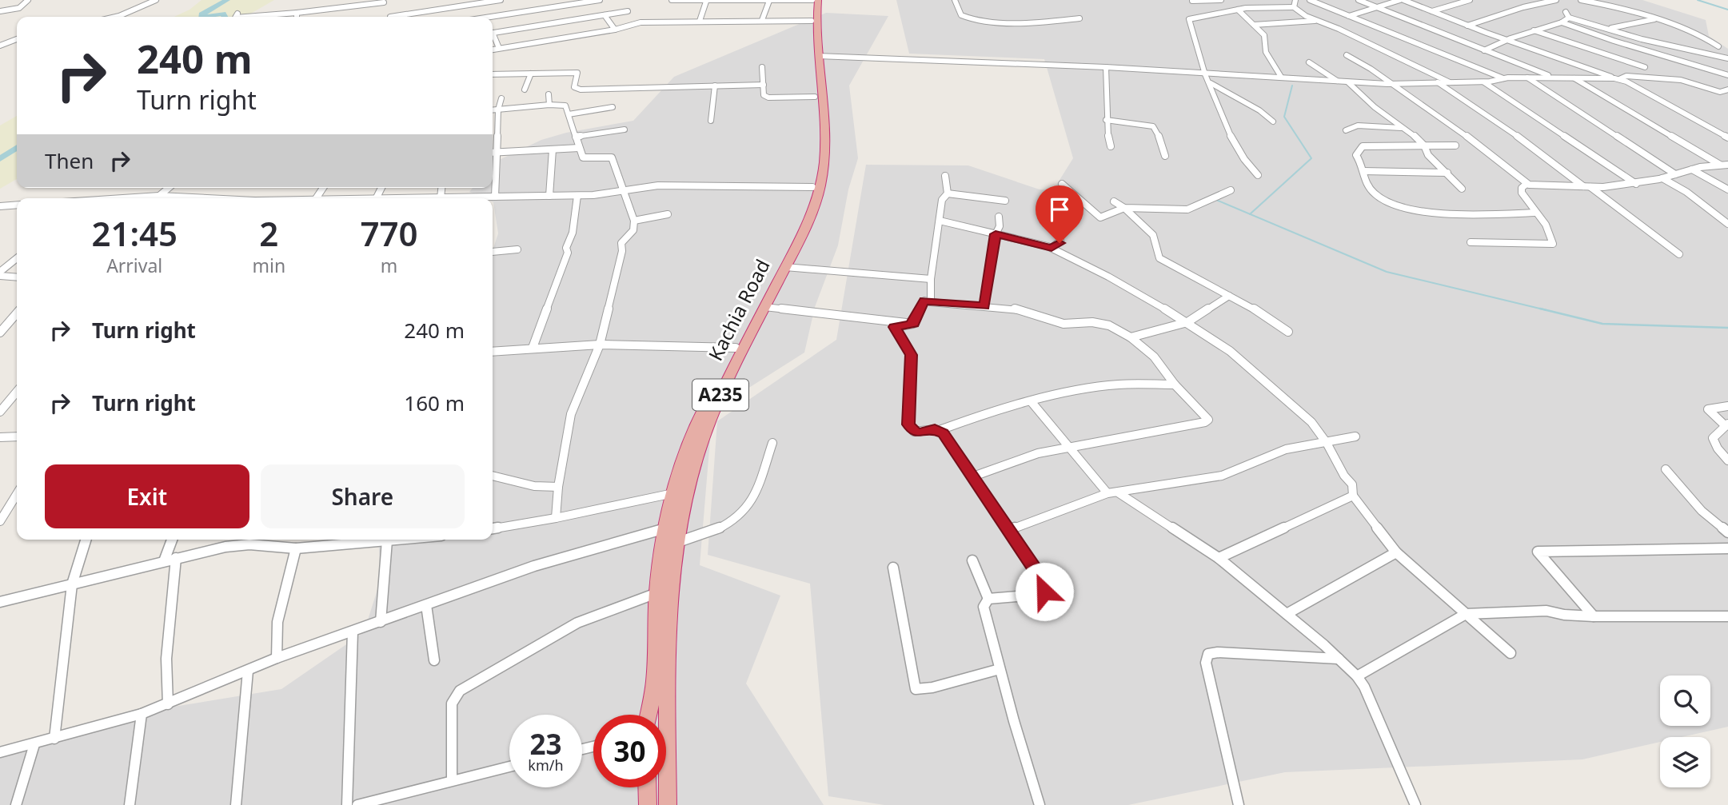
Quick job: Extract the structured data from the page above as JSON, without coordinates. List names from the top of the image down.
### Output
{
  "streets": {
    "highway": ["Kachia Road", "A235"]
  },
  "page": {
    "turn": ["240 m", "Turn right"],
    "then": "Then",
    "eta": [
      "21:45",
      "Arrival",
      "2",
      "min",
      "770",
      "m"
    ],
    "list": [
      {
        "name": "Turn right",
        "value": "240 m"
      },
      {
        "name": "Turn right",
        "value": "160 m"
      }
    ],
    "buttons": ["Exit", "Share"],
    "speed": "23 km/h",
    "limit": "30"
  }
}
